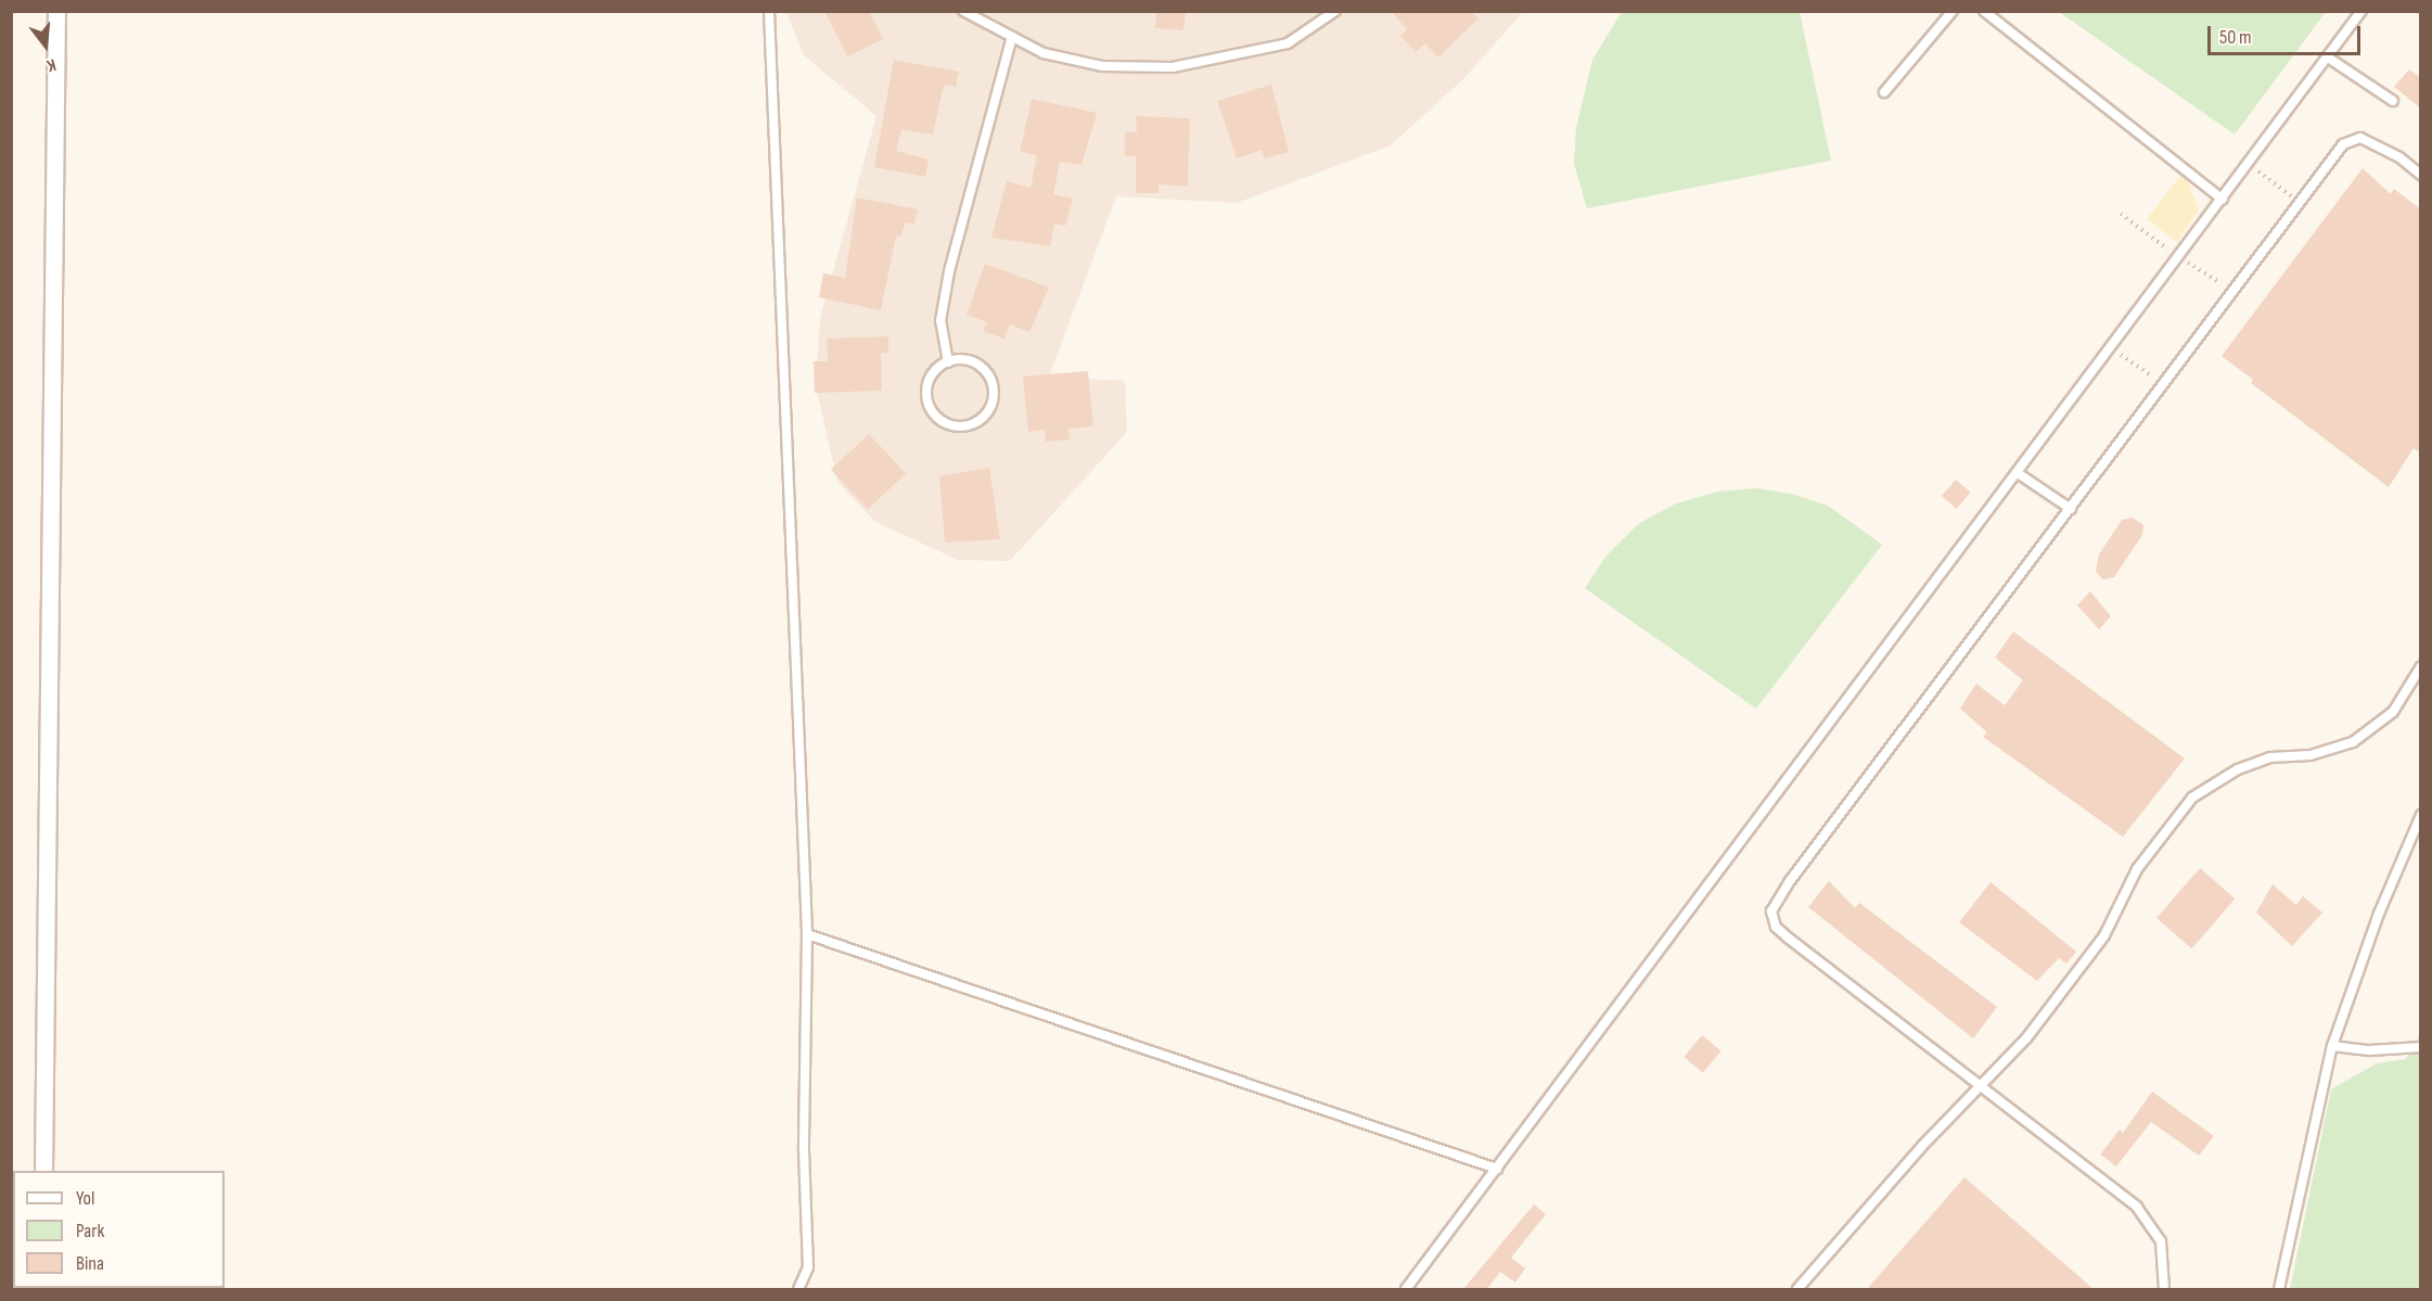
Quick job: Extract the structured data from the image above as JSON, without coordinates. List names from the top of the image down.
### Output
{
  "legend": ["Yol", "Park", "Bina"],
  "scale_bar": "50 m",
  "north": "bottom"
}
